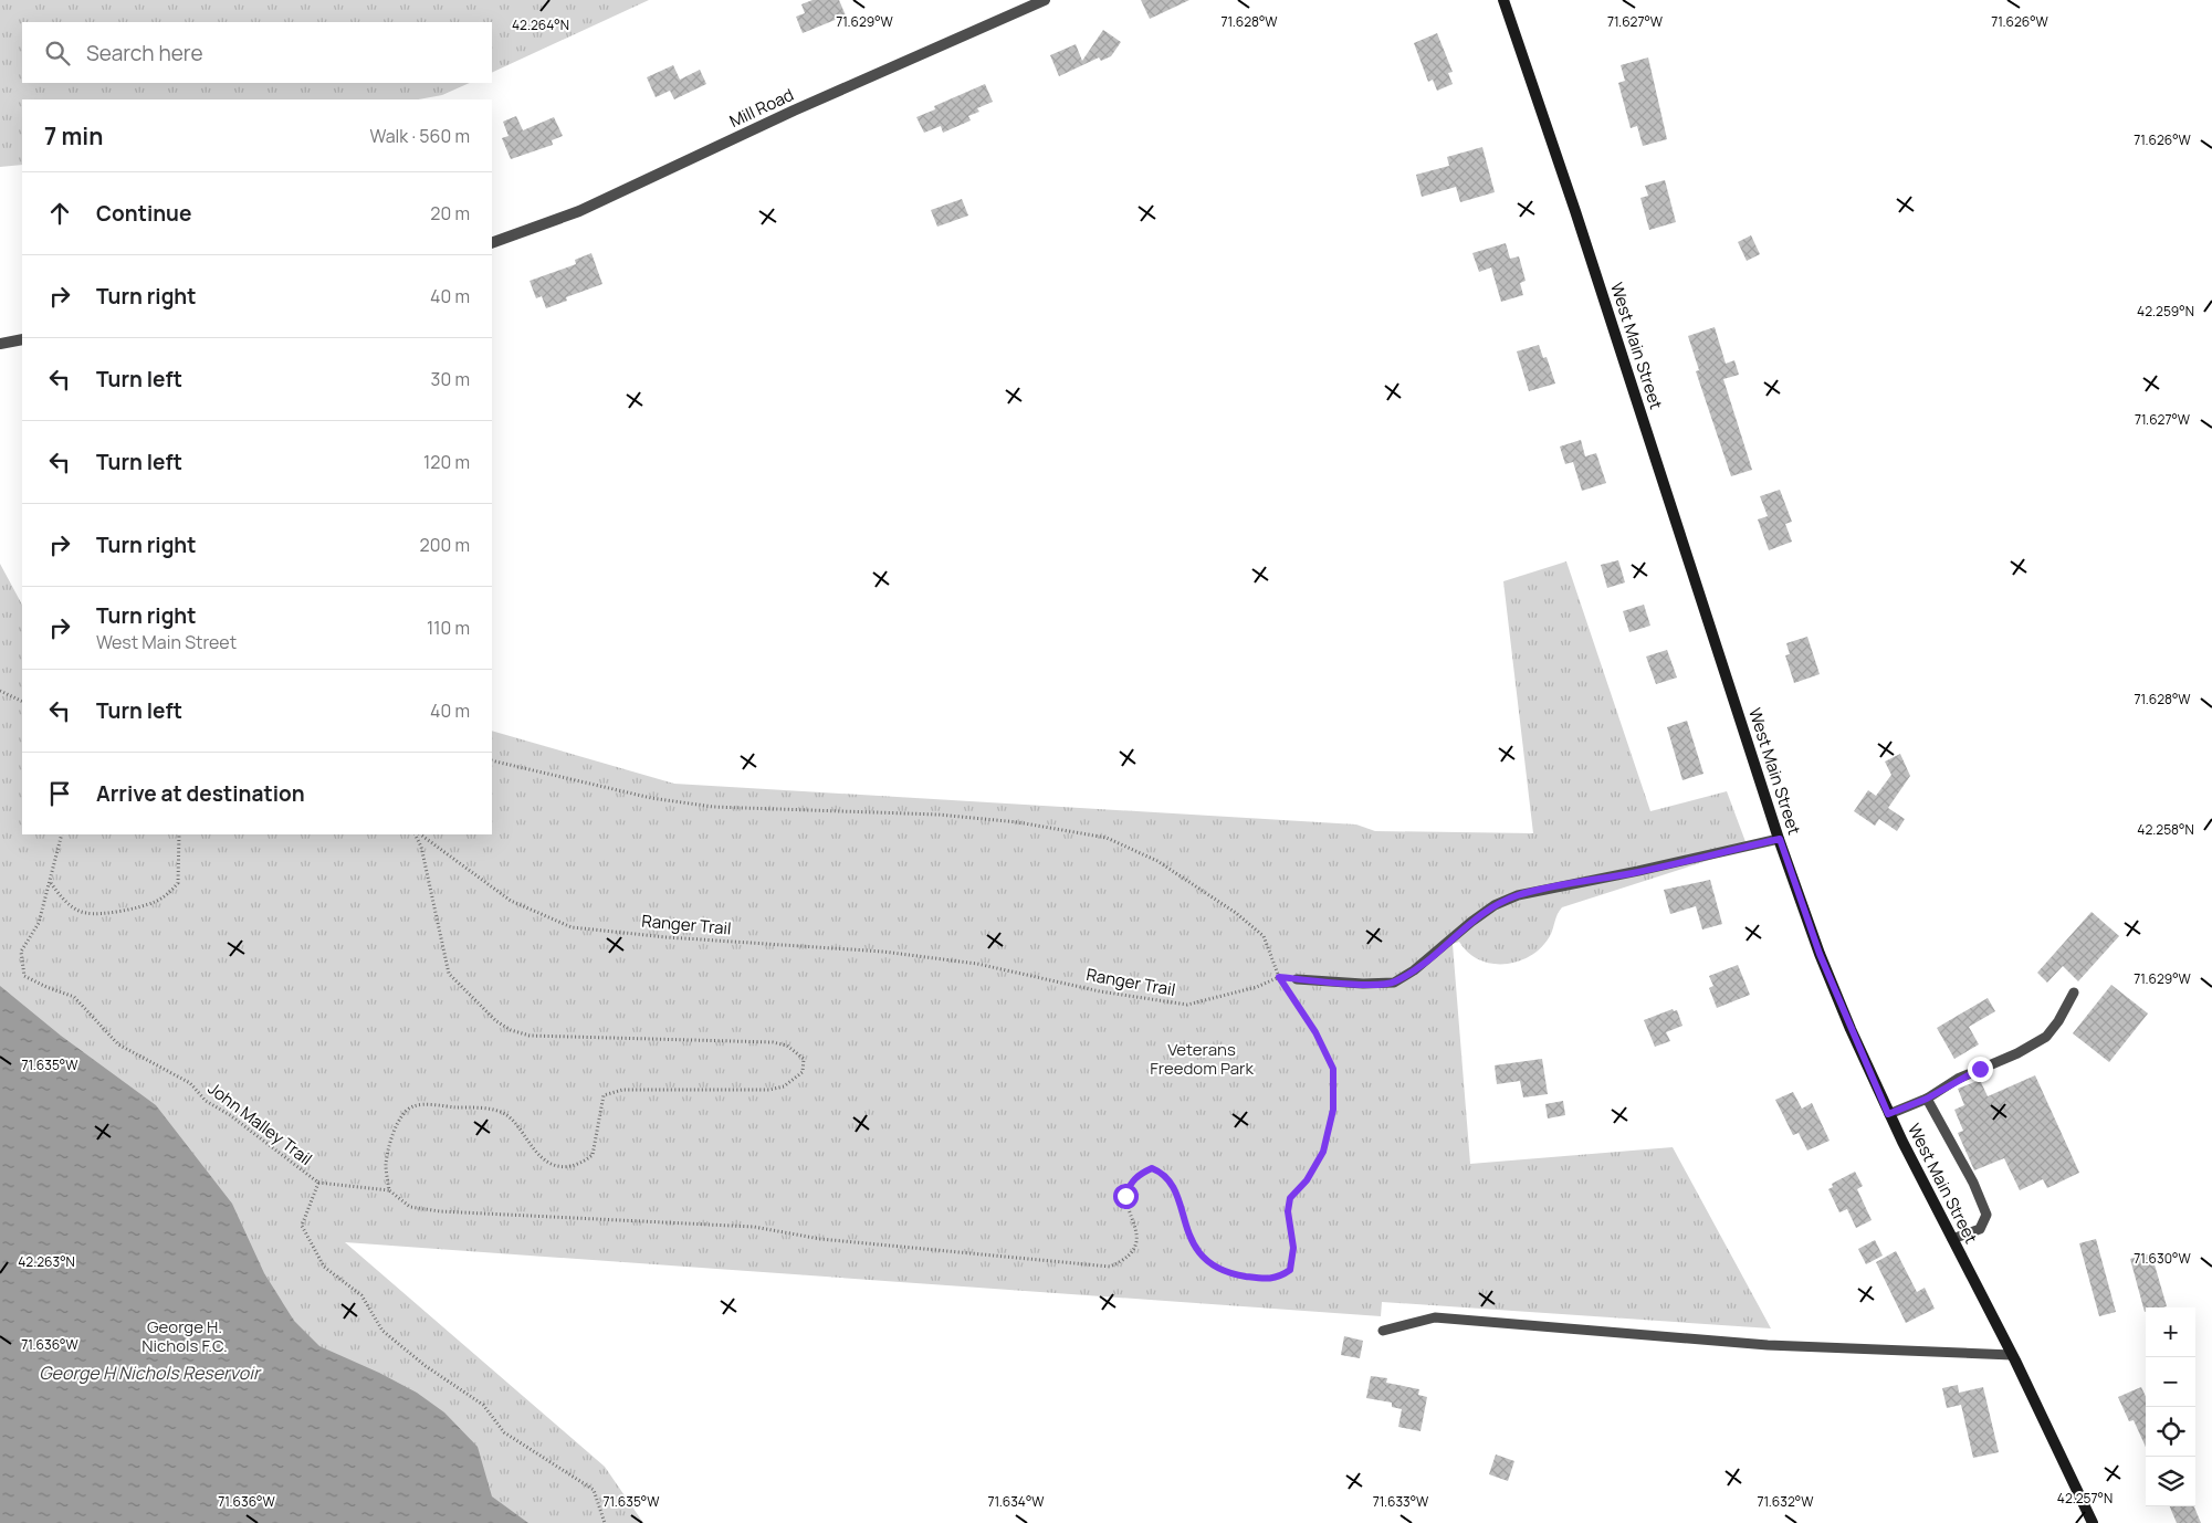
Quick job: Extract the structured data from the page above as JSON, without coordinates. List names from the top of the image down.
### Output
{
  "streets": {
    "main road": ["West Main Street"],
    "street": ["Mill Road"],
    "path": ["Ranger Trail", "John Malley Trail"]
  },
  "water": ["George H Nichols Reservoir"],
  "parks": ["Veterans Freedom Park", "George H. Nichols F.C."],
  "page": {
    "search": "Search here",
    "heading": ["7 min", "Walk · 560 m"],
    "list": [
      ["Continue", "20 m"],
      ["Turn right", "40 m"],
      ["Turn left", "30 m"],
      ["Turn left", "120 m"],
      ["Turn right", "200 m"],
      ["Turn right", "West Main Street", "110 m"],
      ["Turn left", "40 m"],
      "Arrive at destination"
    ],
    "map_buttons": ["+", "−"]
  },
  "coordinates": [
    "71.627°W",
    "71.626°W",
    "71.629°W",
    "71.628°W",
    "42.264°N",
    "42.259°N",
    "42.258°N",
    "71.635°W",
    "71.630°W",
    "42.263°N",
    "71.636°W",
    "42.257°N",
    "71.634°W",
    "71.633°W",
    "71.632°W"
  ]
}
